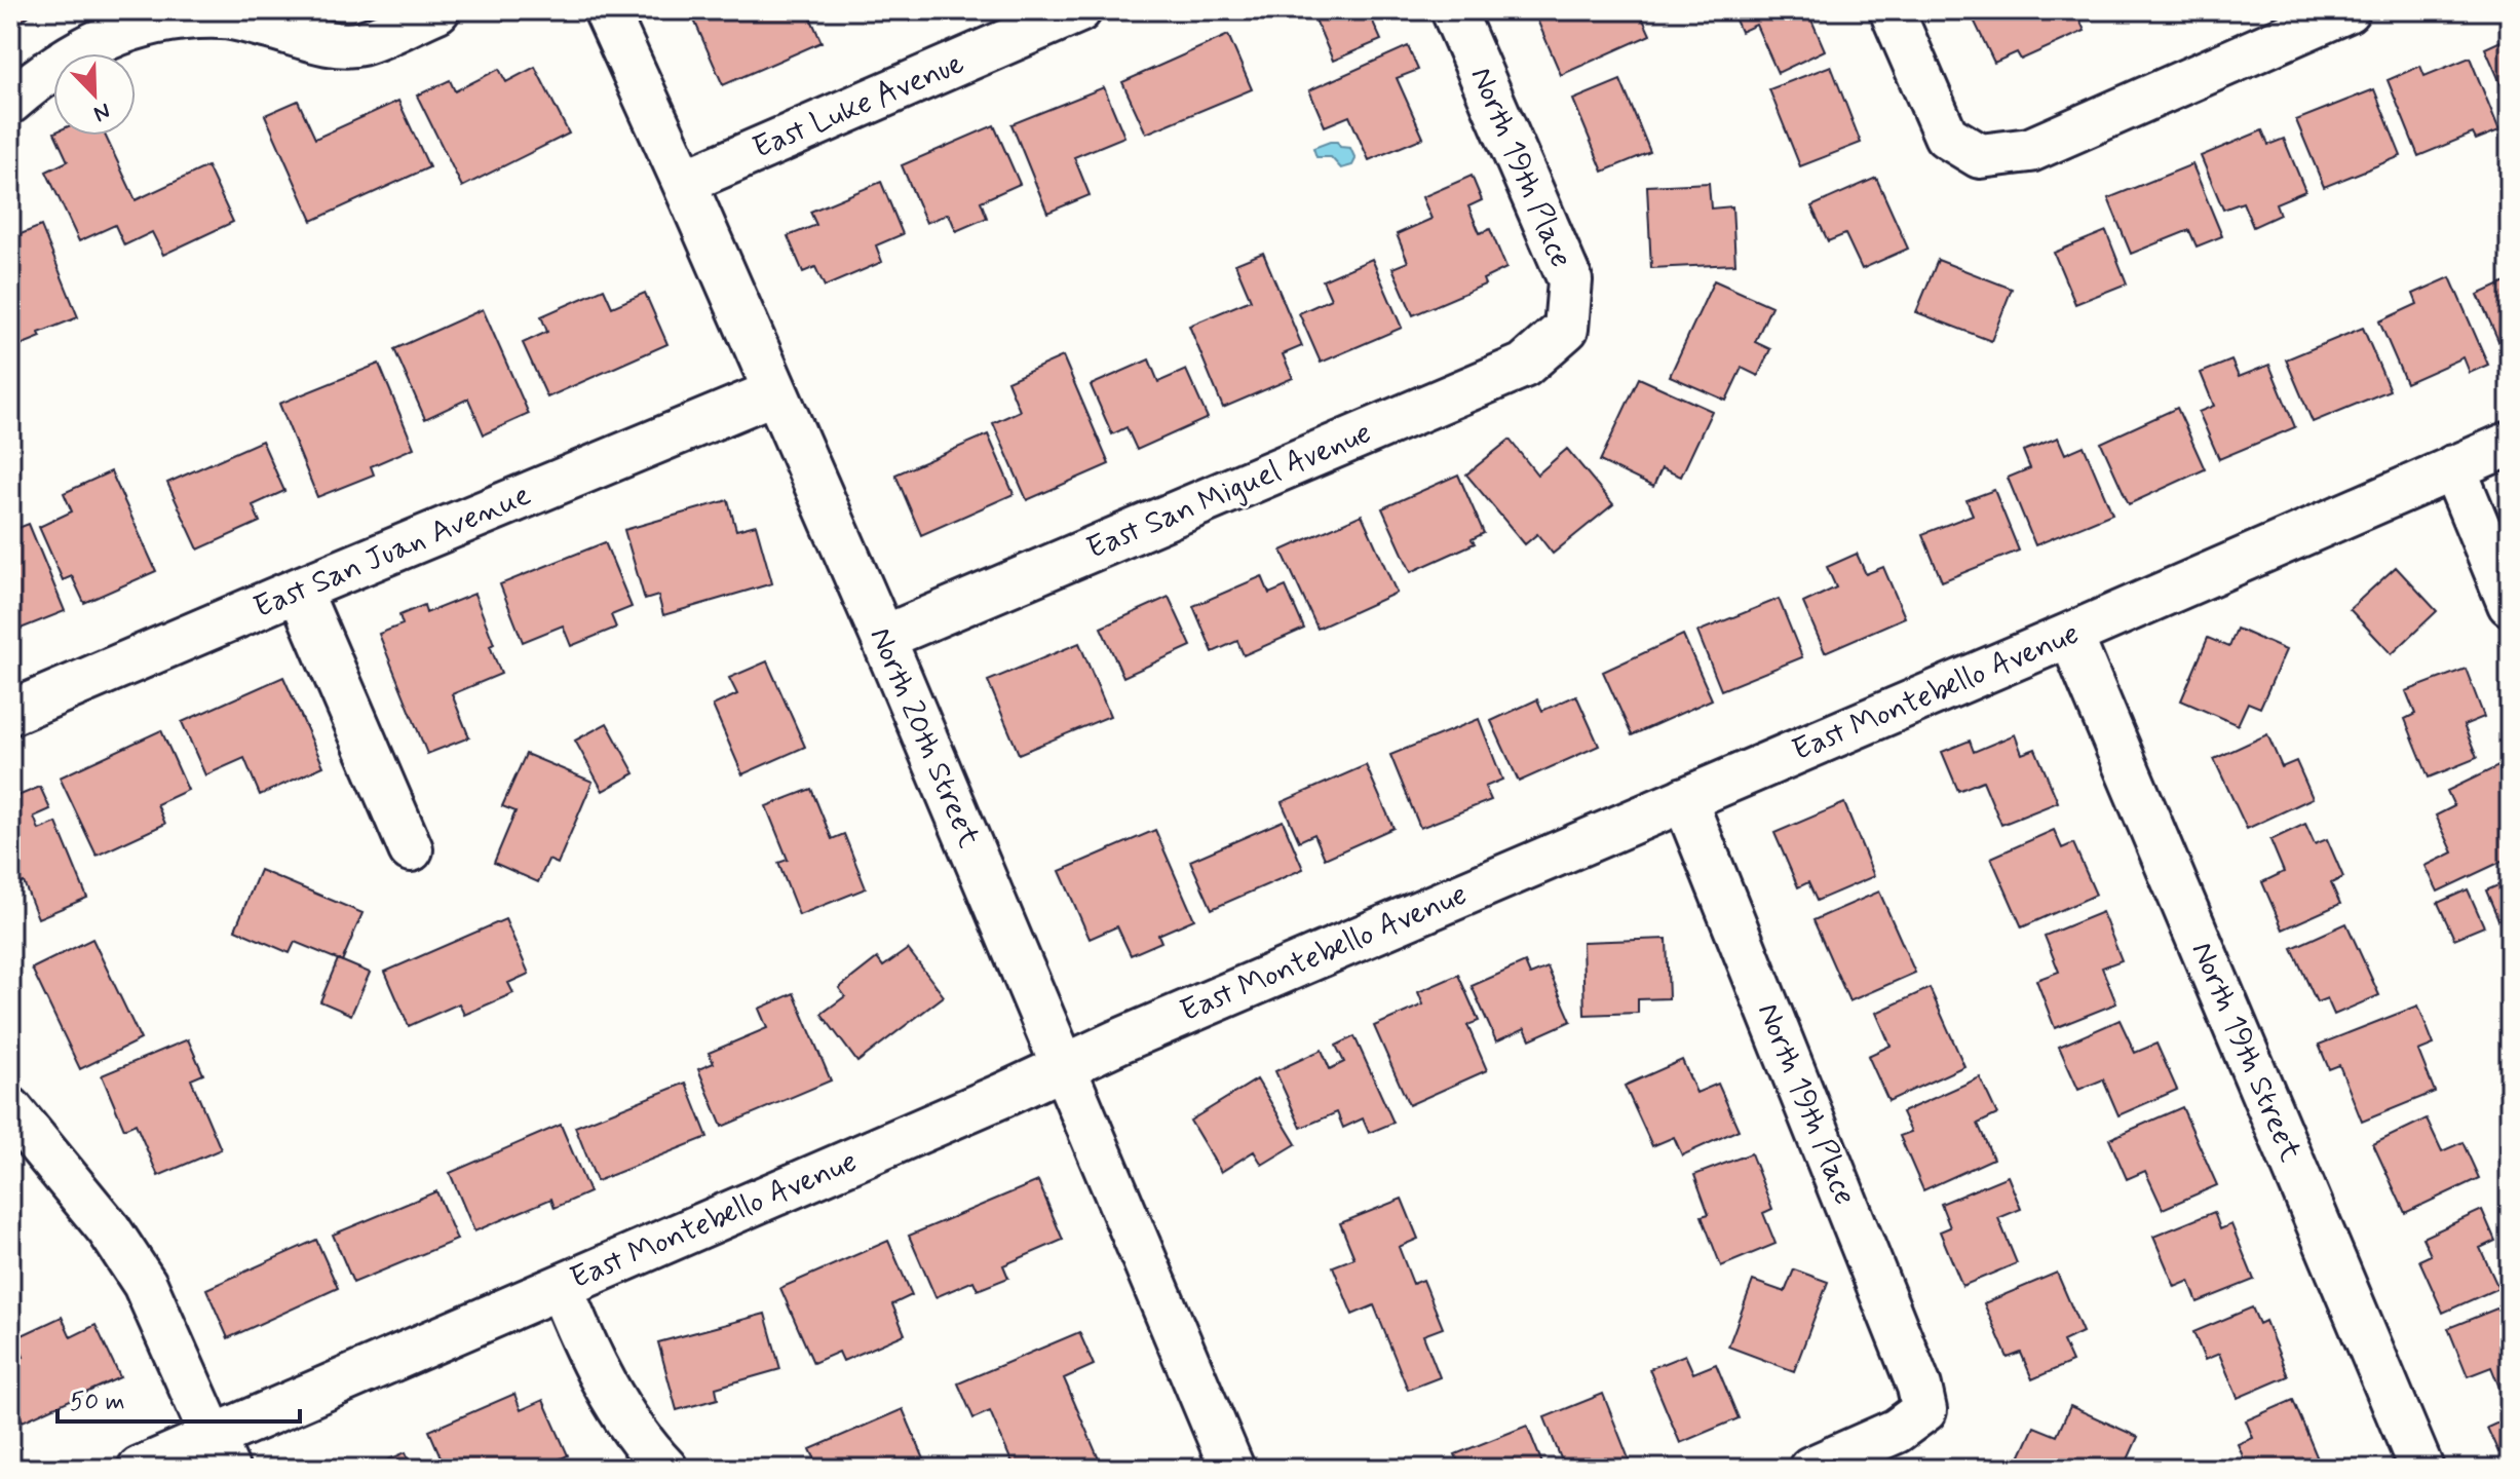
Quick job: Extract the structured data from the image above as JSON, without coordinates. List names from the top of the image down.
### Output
{
  "streets": {
    "street": [
      "East Luke Avenue",
      "North 19th Place",
      "East San Miguel Avenue",
      "East San Juan Avenue",
      "East Montebello Avenue",
      "North 20th Street",
      "North 19th Street"
    ]
  },
  "crossings": [
    ["East Luke Avenue", "North 20th Street"],
    ["North 19th Place", "East San Miguel Avenue"],
    ["North 19th Place", "East Montebello Avenue"],
    ["East San Miguel Avenue", "North 20th Street"],
    ["East San Juan Avenue", "North 20th Street"],
    ["East Montebello Avenue", "North 20th Street"],
    ["East Montebello Avenue", "North 19th Street"]
  ],
  "scale_bar": "50 m",
  "north": "bottom right"
}
